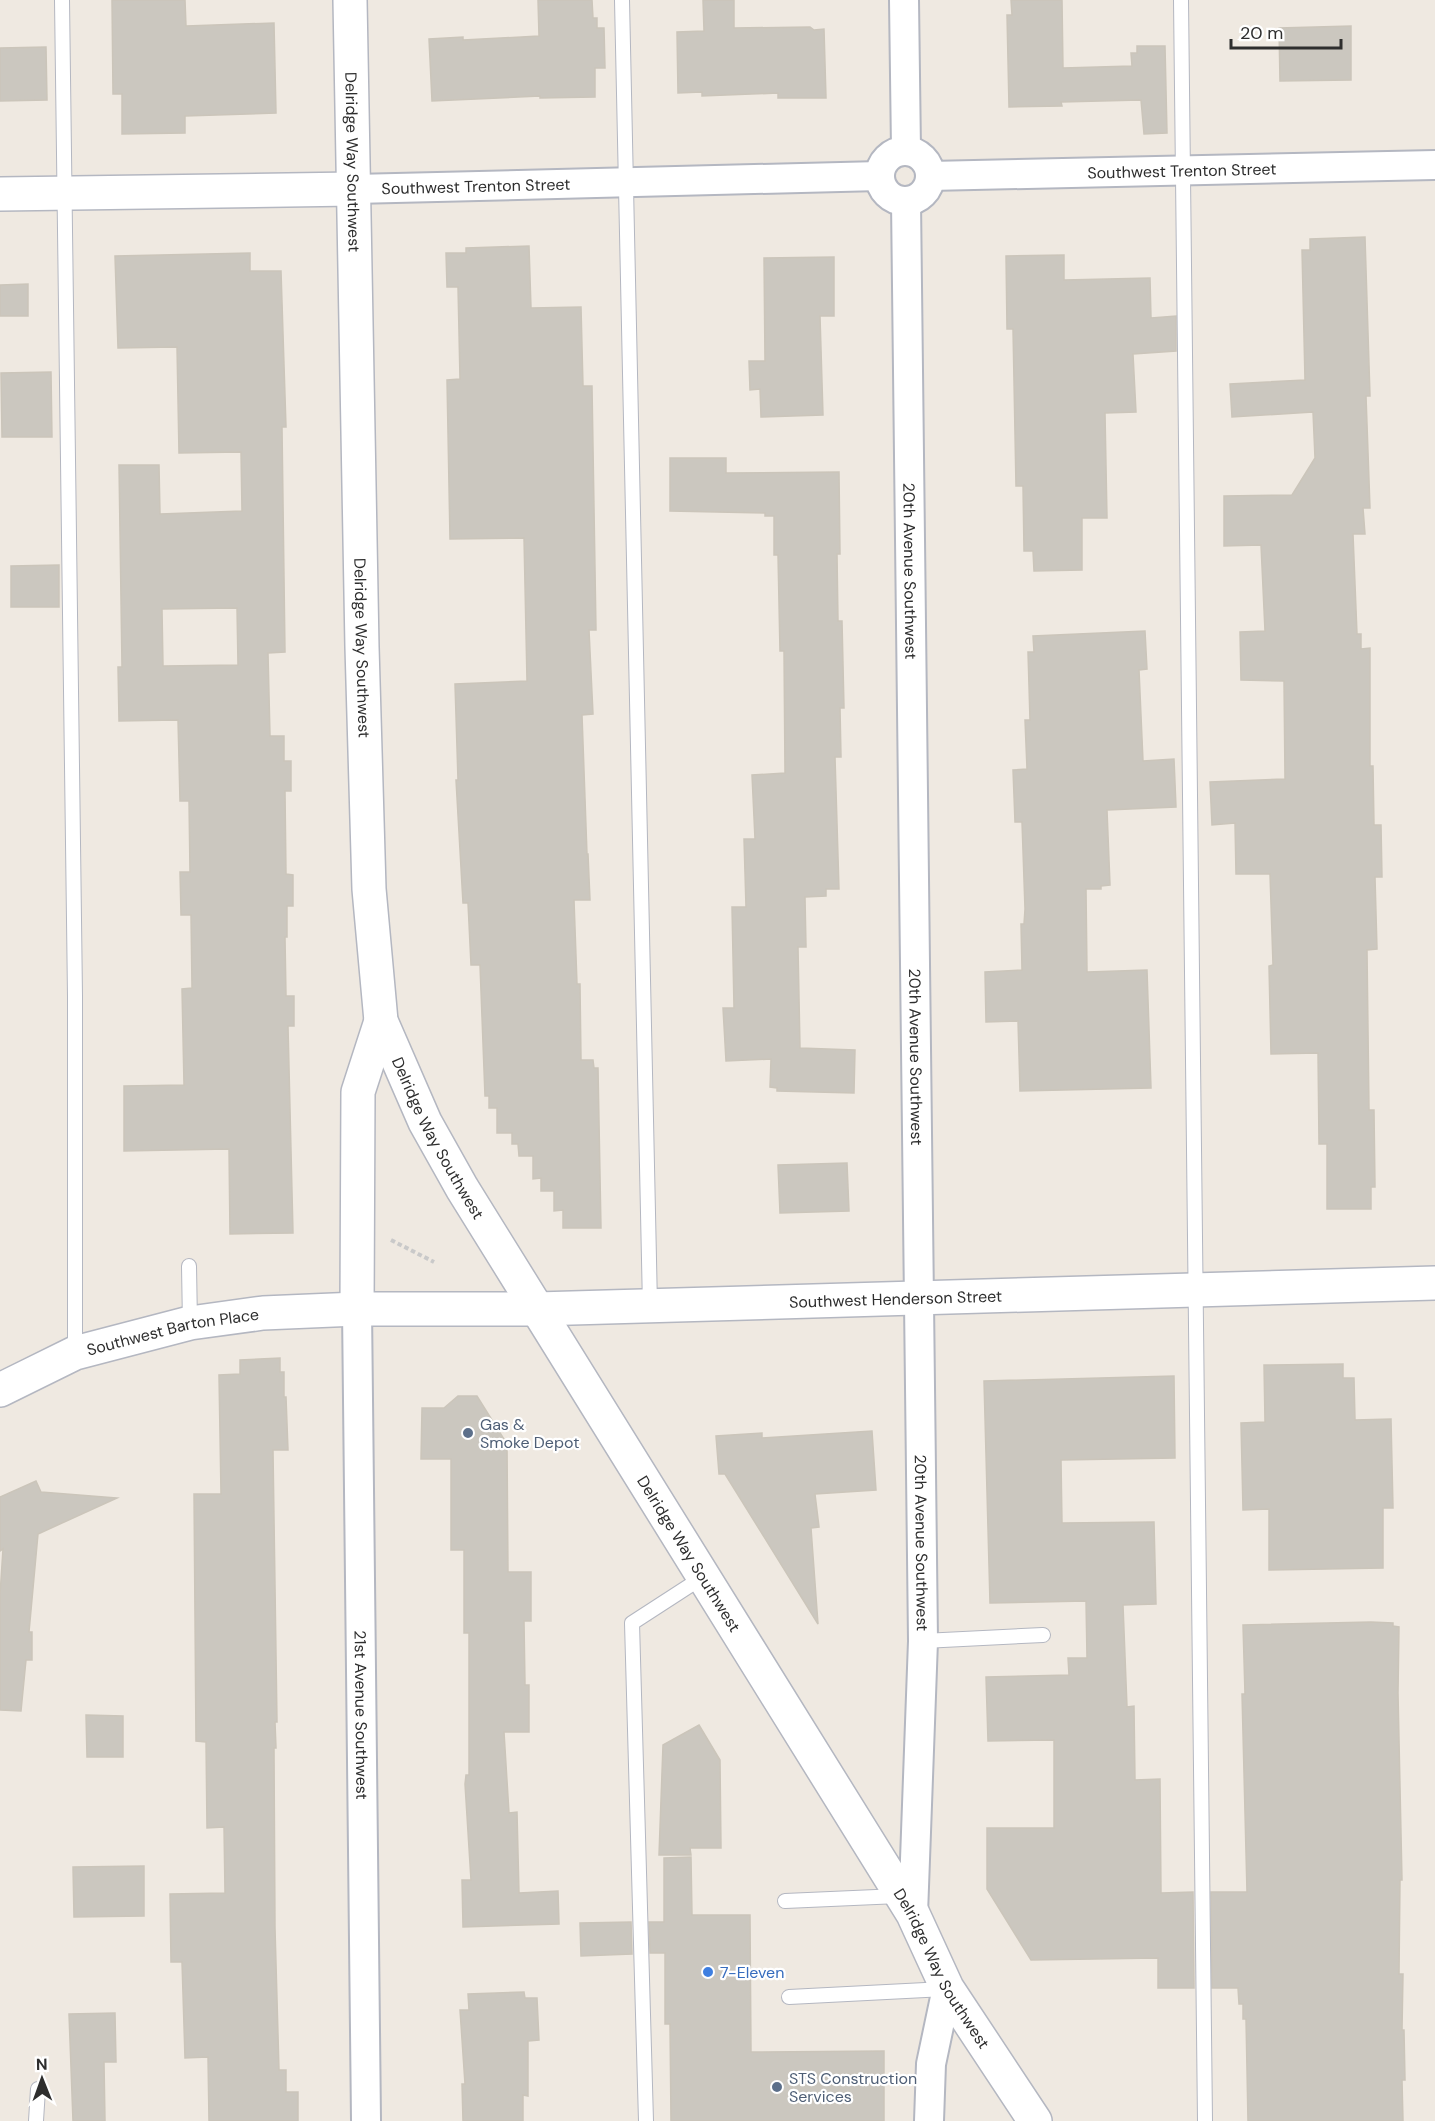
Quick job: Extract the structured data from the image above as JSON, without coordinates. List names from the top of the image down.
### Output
{
  "streets": {
    "main road": [
      "Delridge Way Southwest",
      "Southwest Trenton Street",
      "Southwest Henderson Street",
      "Southwest Barton Place"
    ],
    "street": ["20th Avenue Southwest", "21st Avenue Southwest"]
  },
  "crossings": [
    ["Delridge Way Southwest", "Southwest Trenton Street"],
    ["Delridge Way Southwest", "20th Avenue Southwest"],
    ["Delridge Way Southwest", "Southwest Henderson Street"],
    ["Southwest Trenton Street", "20th Avenue Southwest"],
    ["20th Avenue Southwest", "Southwest Henderson Street"],
    ["Southwest Henderson Street", "Southwest Barton Place"],
    ["Southwest Henderson Street", "21st Avenue Southwest"],
    ["Southwest Barton Place", "21st Avenue Southwest"]
  ],
  "places": ["Gas & Smoke Depot", "7-Eleven", "STS Construction Services"],
  "scale_bar": "20 m",
  "north": "top"
}
